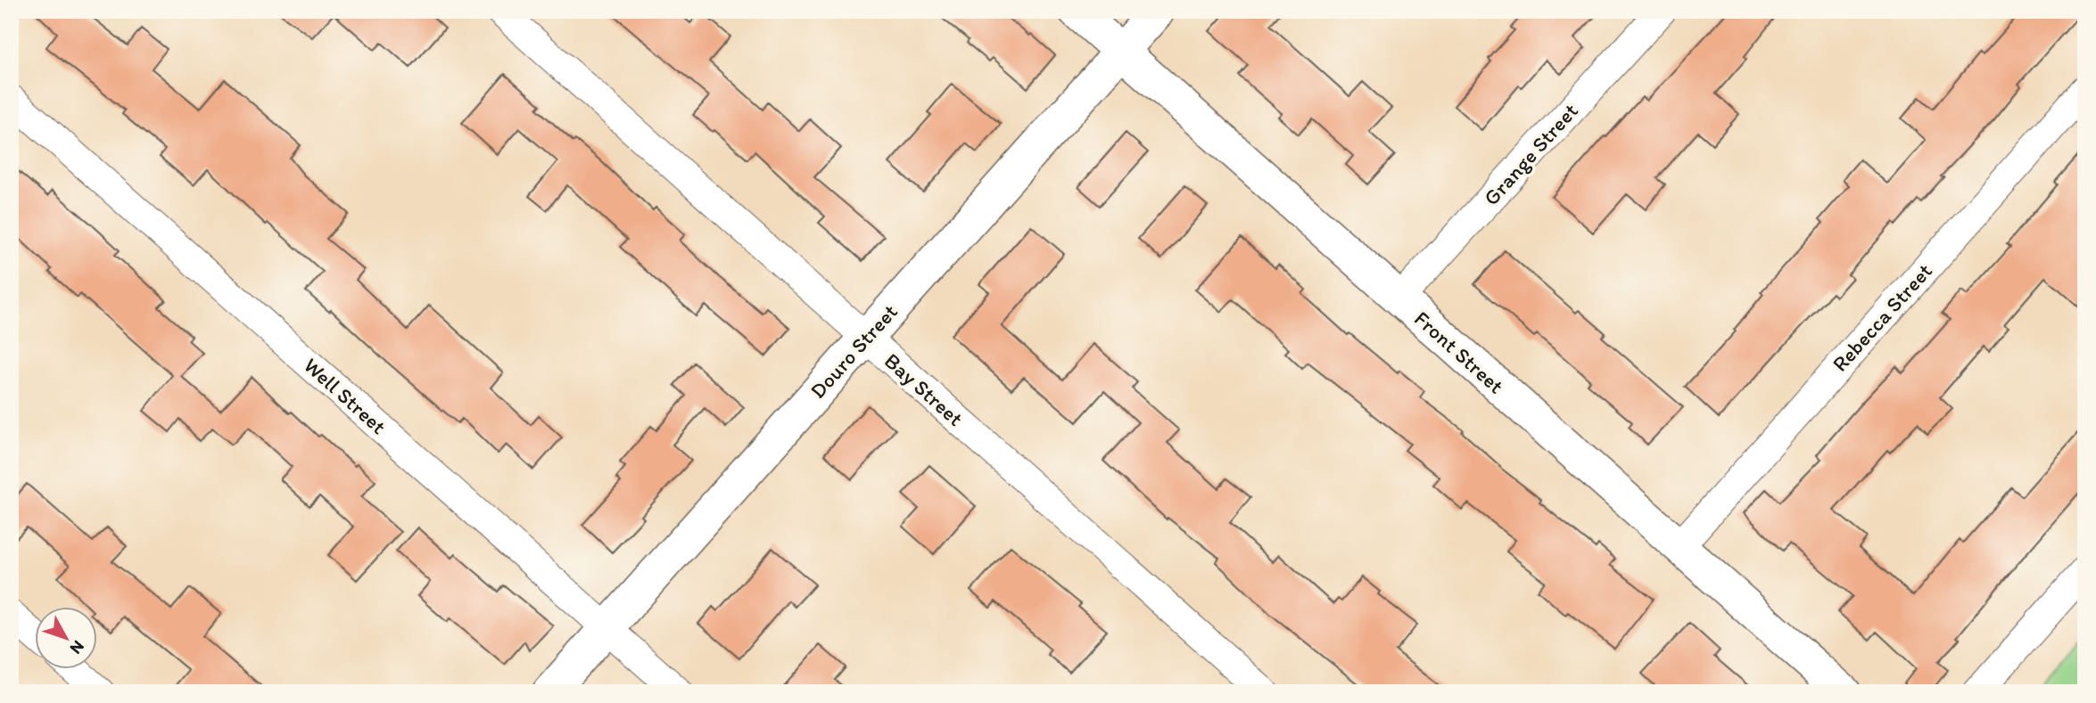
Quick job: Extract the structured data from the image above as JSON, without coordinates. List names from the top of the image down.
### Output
{
  "streets": {
    "street": [
      "Grange Street",
      "Rebecca Street",
      "Douro Street",
      "Front Street",
      "Bay Street",
      "Well Street"
    ]
  },
  "crossings": [
    ["Grange Street", "Front Street"],
    ["Rebecca Street", "Front Street"],
    ["Douro Street", "Front Street"],
    ["Douro Street", "Bay Street"],
    ["Douro Street", "Well Street"]
  ],
  "north": "bottom right"
}
